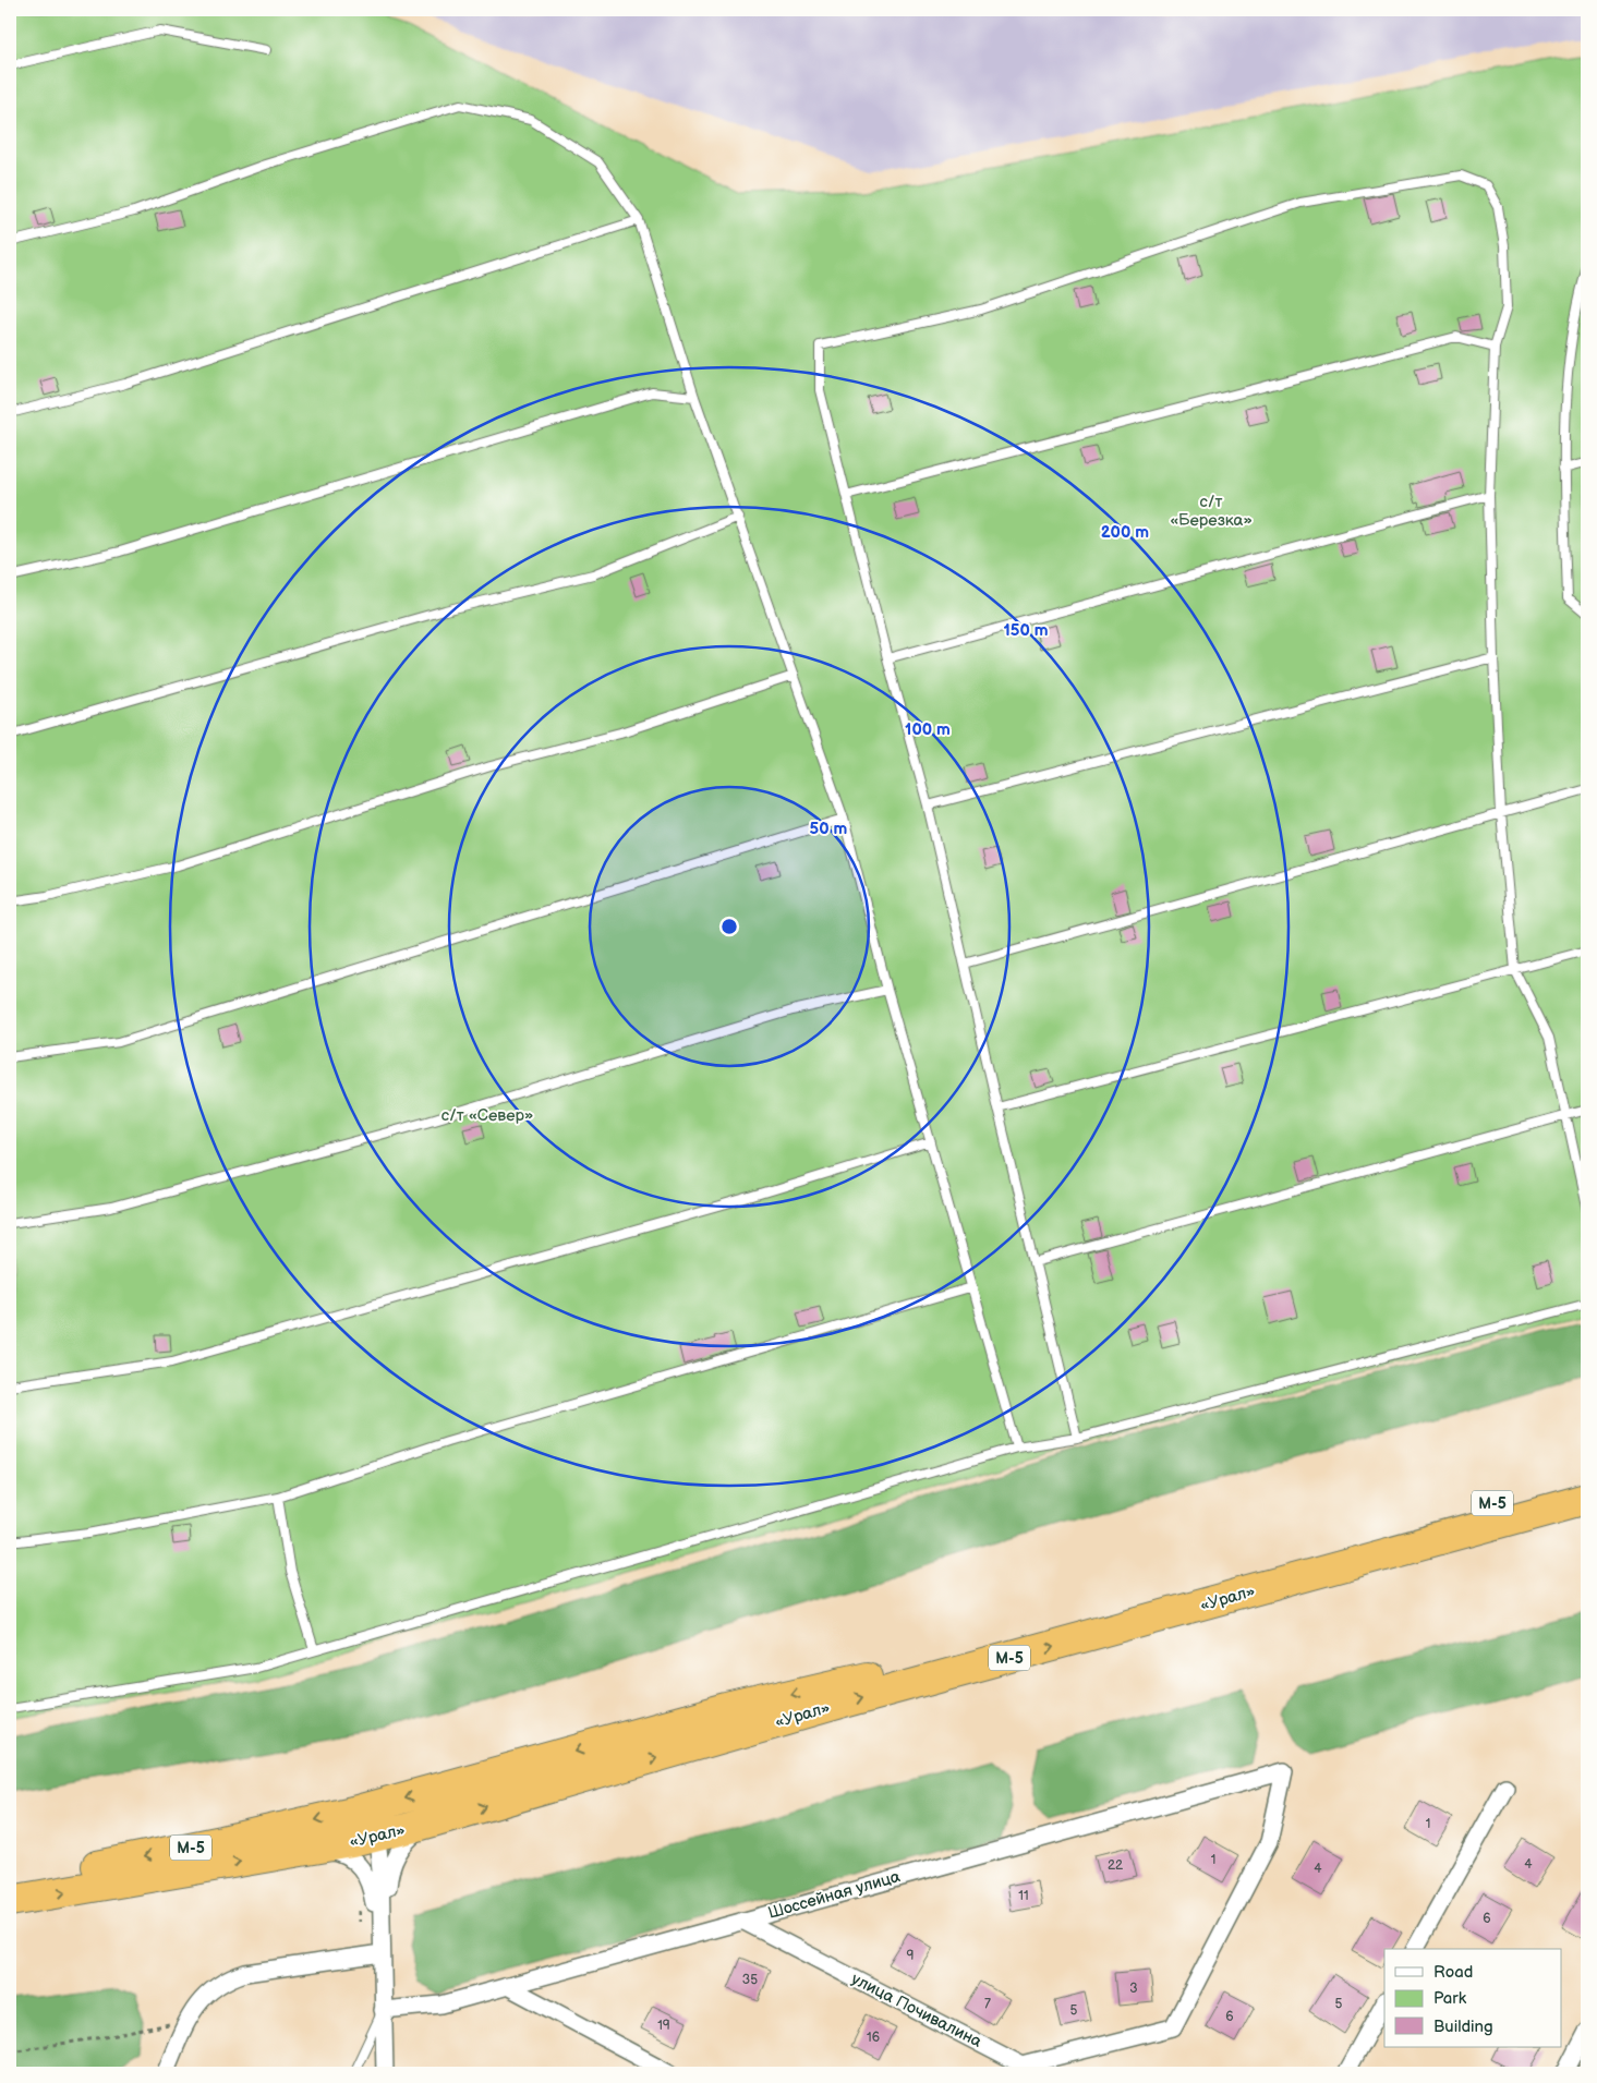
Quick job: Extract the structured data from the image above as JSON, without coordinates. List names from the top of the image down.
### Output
{
  "streets": {
    "highway": ["М-5", "«Урал»"],
    "street": ["Шоссейная улица", "улица Почивалина"]
  },
  "crossings": [
    ["Шоссейная улица", "улица Почивалина"]
  ],
  "parks": ["с/т «Березка»", "с/т «Север»"],
  "house_numbers": [
    "1",
    "1",
    "4",
    "22",
    "4",
    "11",
    "6",
    "9",
    "35",
    "3",
    "7",
    "5",
    "5",
    "6",
    "19",
    "16"
  ],
  "legend": ["Road", "Park", "Building"],
  "rings": [
    "200 m",
    "150 m",
    "100 m",
    "50 m"
  ]
}
